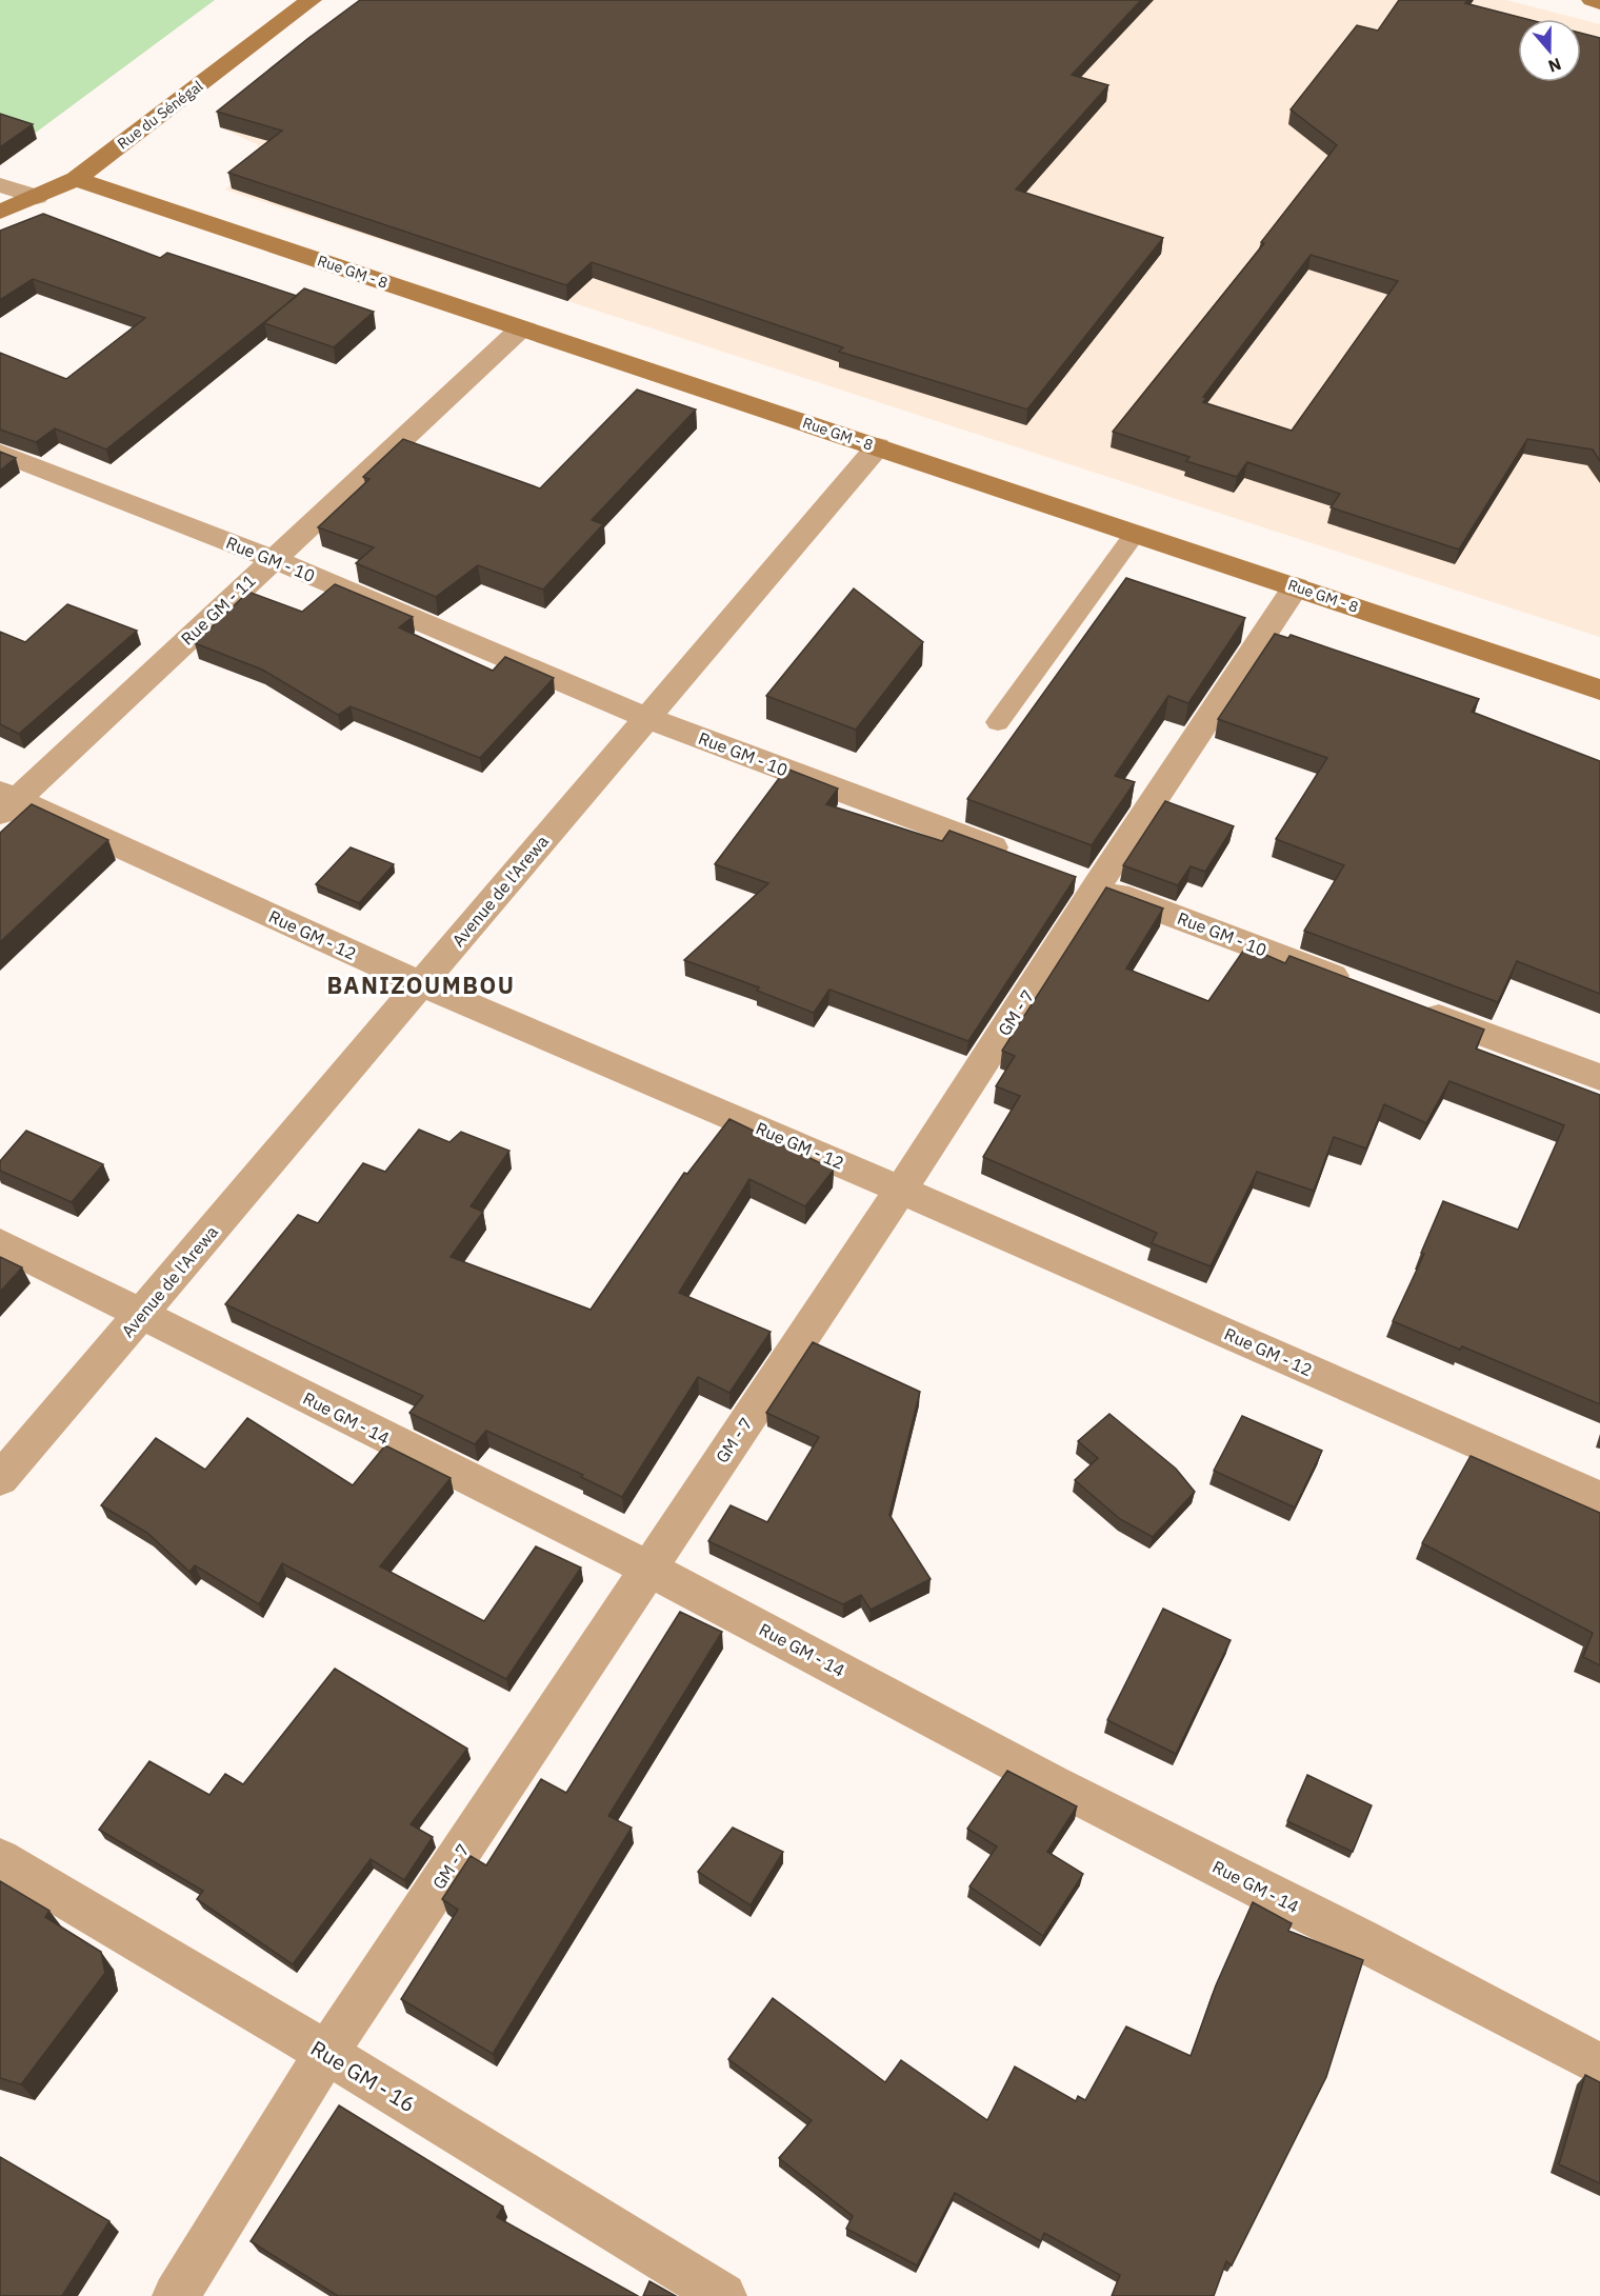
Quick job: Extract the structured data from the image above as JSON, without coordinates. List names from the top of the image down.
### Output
{
  "streets": {
    "street": [
      "Rue du Sénégal",
      "Rue GM - 8",
      "Rue GM - 10",
      "Rue GM - 11",
      "Avenue de l'Arewa",
      "Rue GM - 12",
      "GM - 7",
      "Rue GM - 14",
      "Rue GM - 16"
    ]
  },
  "crossings": [
    ["Rue du Sénégal", "Rue GM - 8"],
    ["Rue GM - 8", "Rue GM - 11"],
    ["Rue GM - 8", "Avenue de l'Arewa"],
    ["Rue GM - 8", "GM - 7"],
    ["Rue GM - 10", "Rue GM - 11"],
    ["Rue GM - 10", "Avenue de l'Arewa"],
    ["Rue GM - 10", "GM - 7"],
    ["Rue GM - 11", "Rue GM - 12"],
    ["Avenue de l'Arewa", "Rue GM - 12"],
    ["Avenue de l'Arewa", "Rue GM - 14"],
    ["Rue GM - 12", "GM - 7"],
    ["GM - 7", "Rue GM - 14"],
    ["GM - 7", "Rue GM - 16"]
  ],
  "districts": ["BANIZOUMBOU"],
  "north": "bottom"
}
